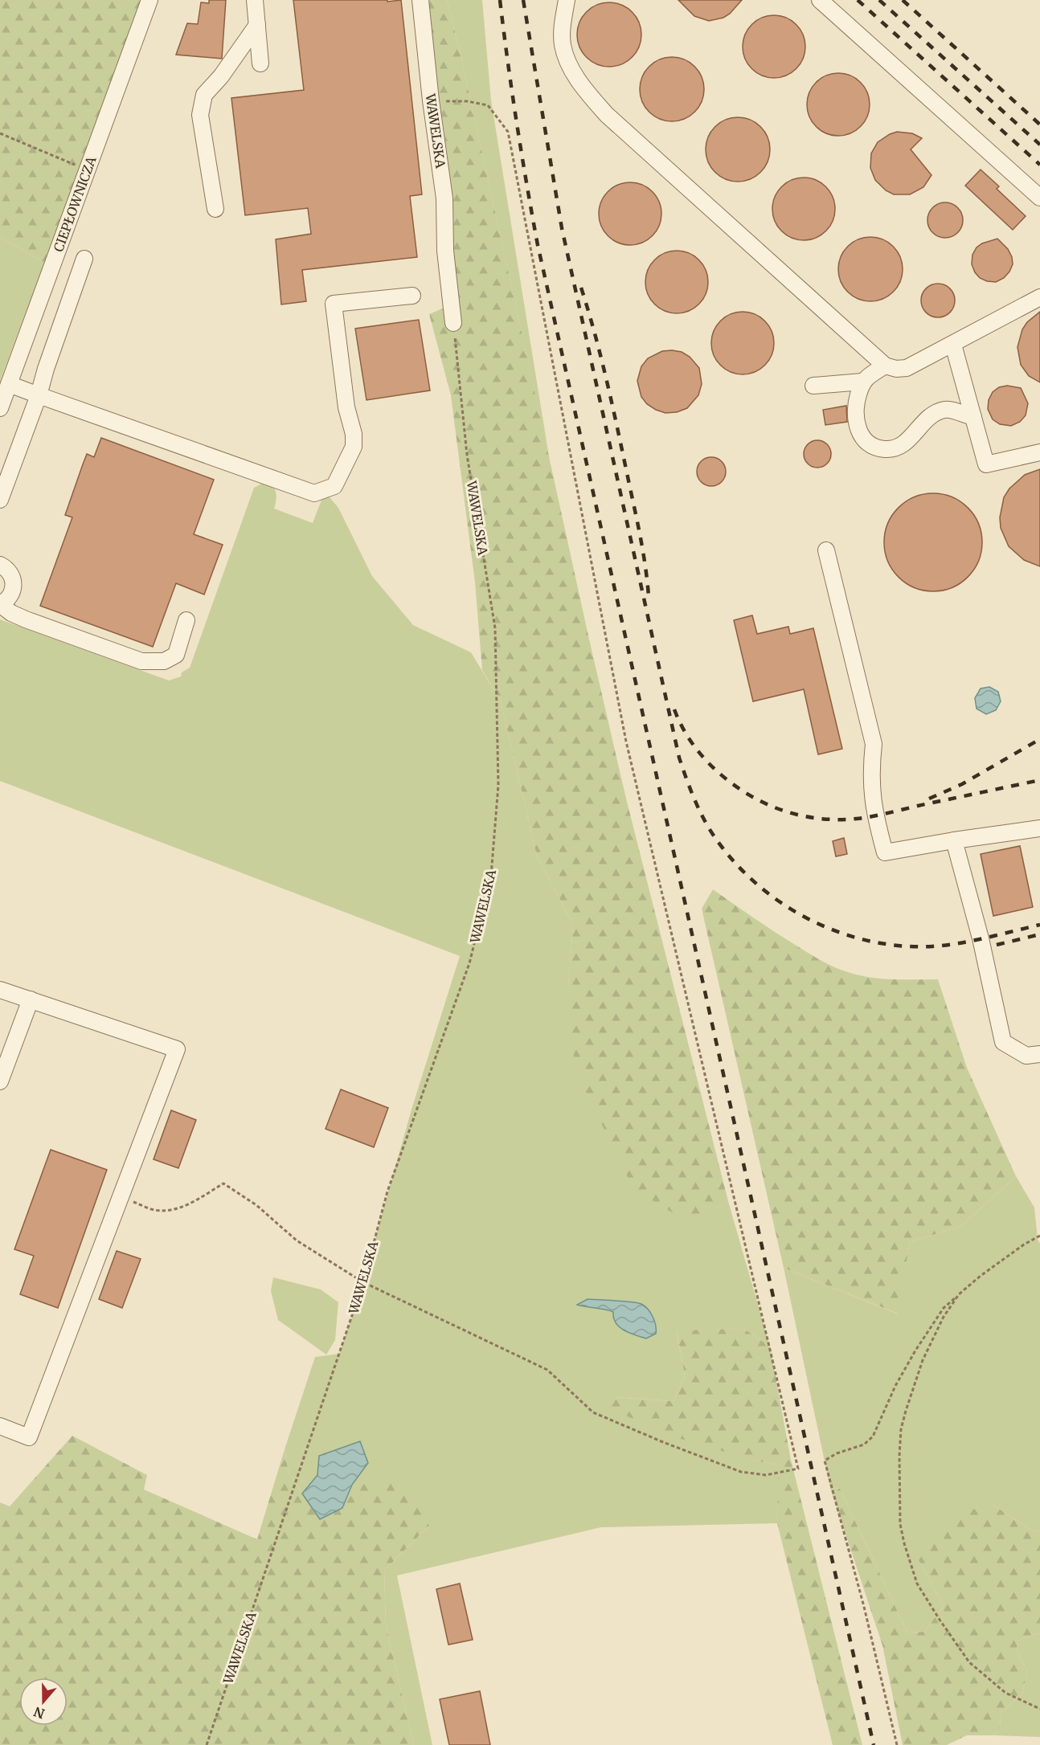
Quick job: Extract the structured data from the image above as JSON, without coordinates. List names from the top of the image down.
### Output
{
  "streets": {
    "lane": ["WAWELSKA", "CIEPŁOWNICZA"]
  },
  "north": "bottom"
}
